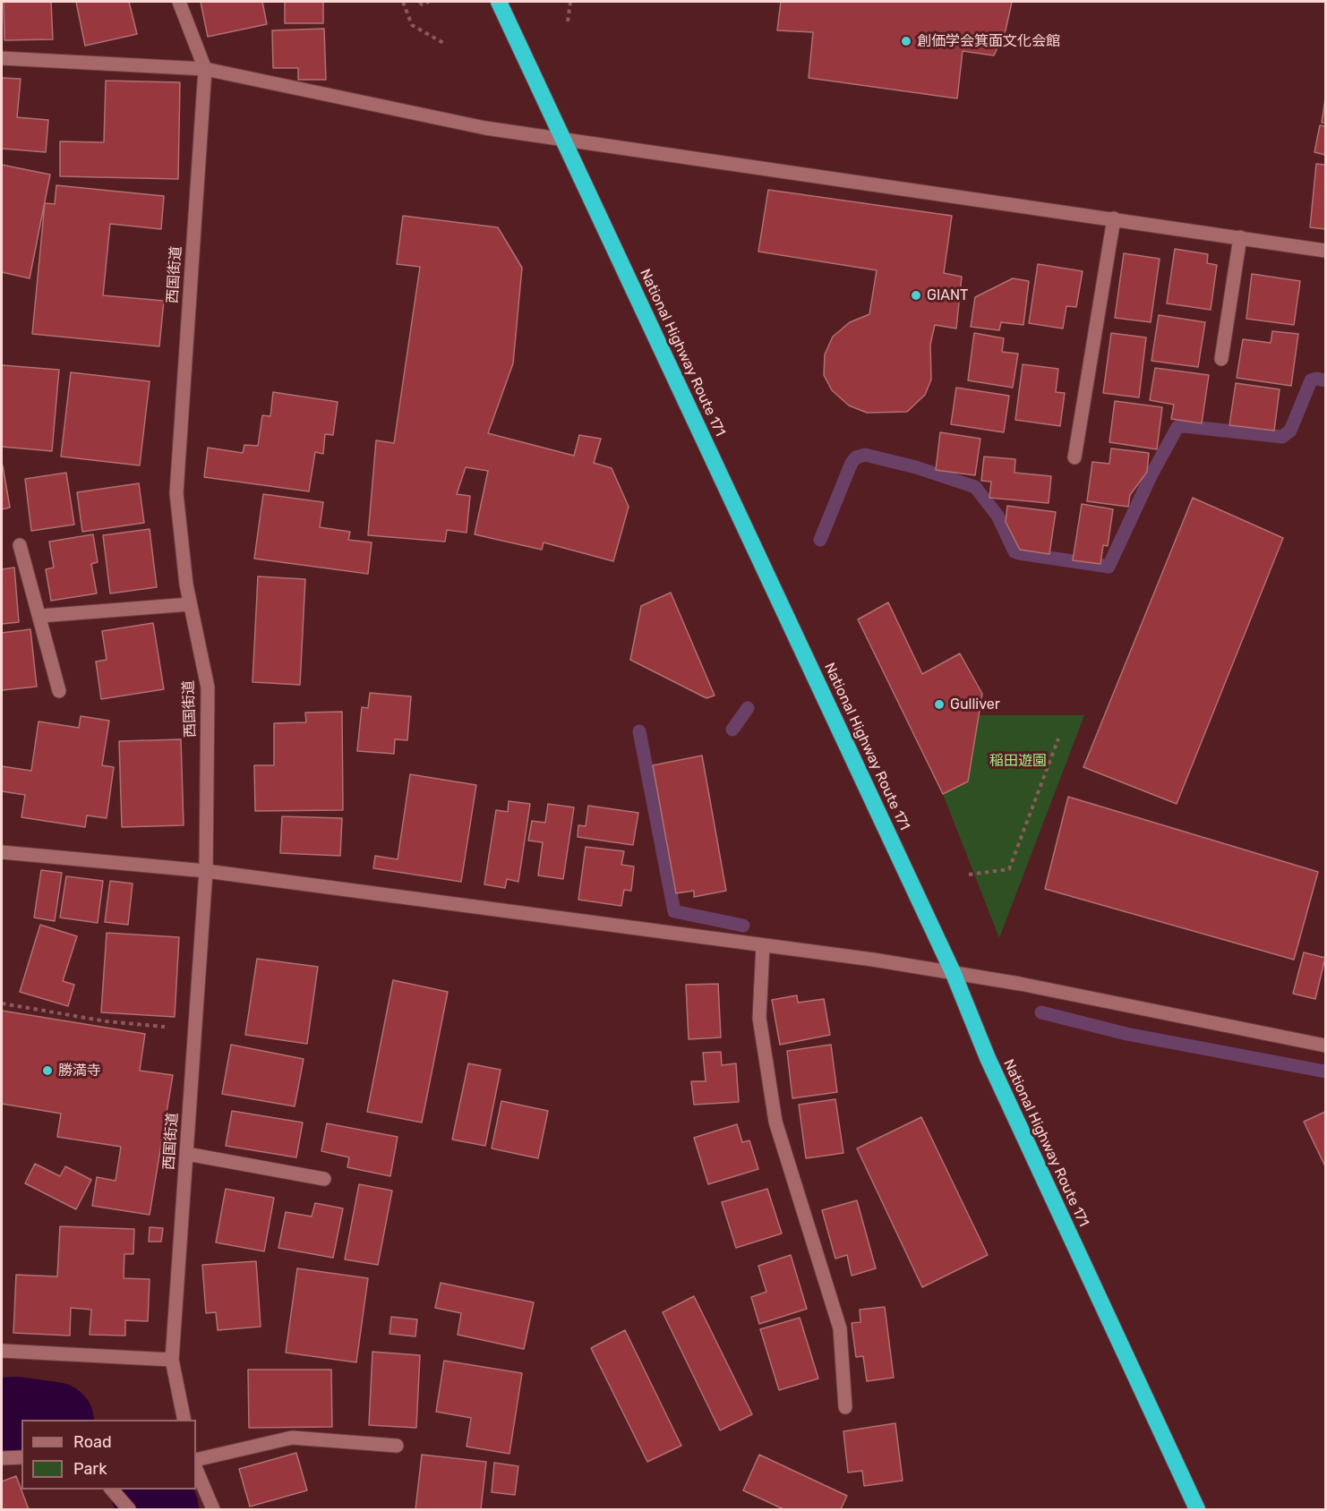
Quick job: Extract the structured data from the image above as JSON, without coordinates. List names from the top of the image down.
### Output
{
  "streets": {
    "highway": ["National Highway Route 171"],
    "street": ["西国街道"]
  },
  "parks": ["稲田遊園"],
  "places": [
    "創価学会箕面文化会館",
    "GIANT",
    "Gulliver",
    "勝満寺"
  ],
  "legend": ["Road", "Park"]
}
